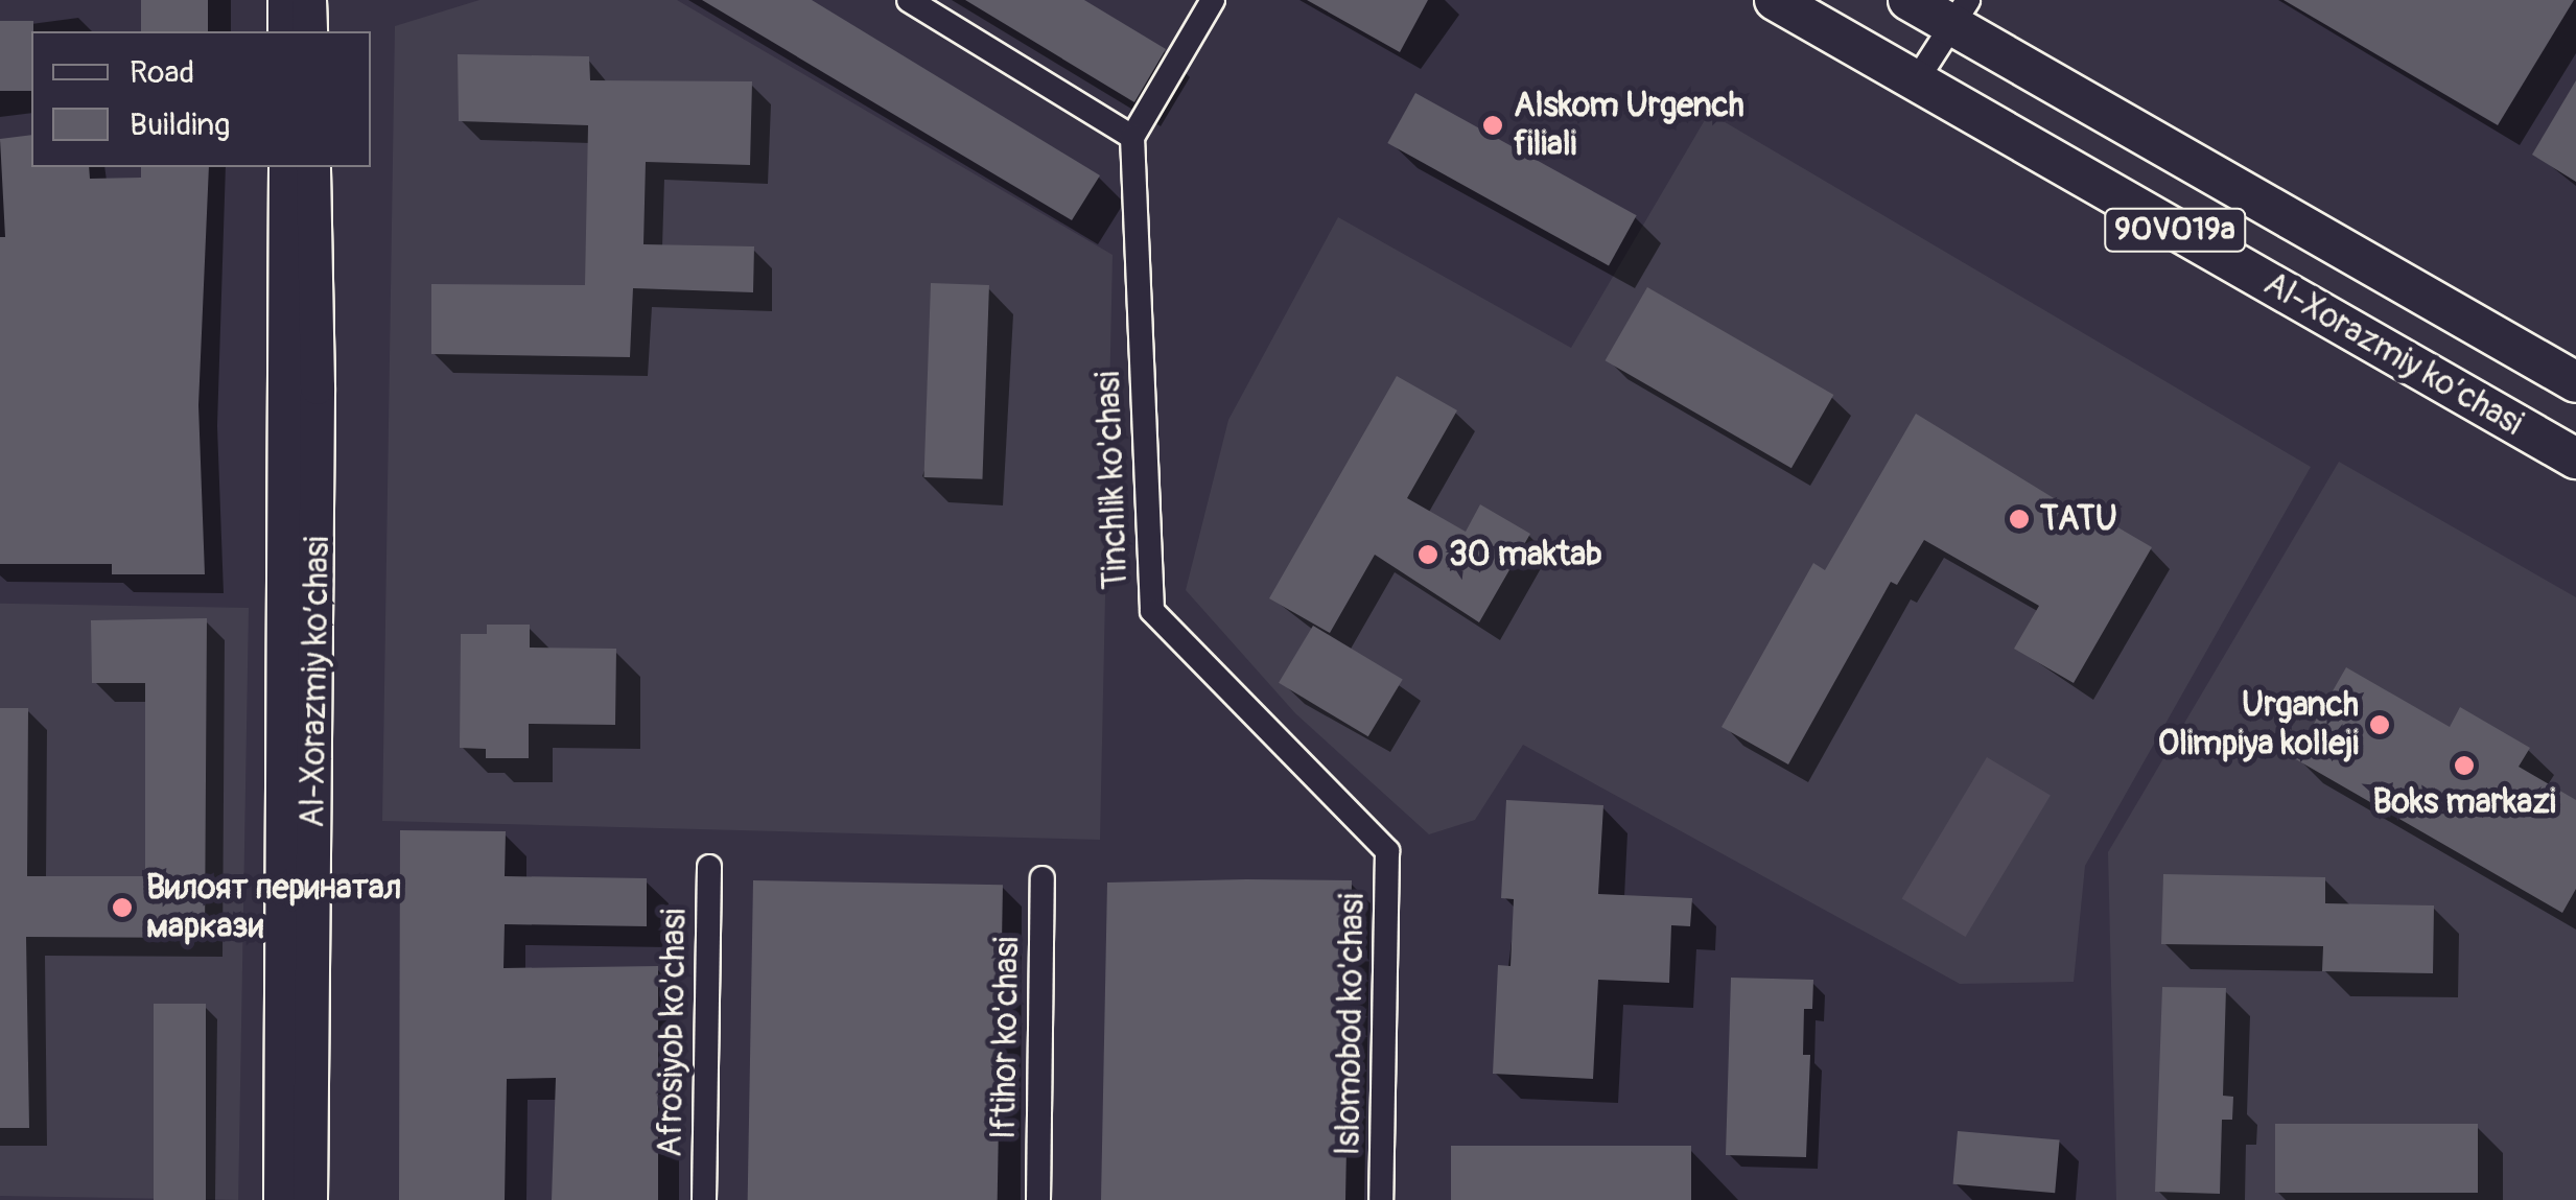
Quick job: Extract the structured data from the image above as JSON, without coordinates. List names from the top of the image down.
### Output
{
  "streets": {
    "main road": ["90V019a", "Al-Xorazmiy ko’chasi"],
    "street": [
      "Tinchlik ko'chasi",
      "Islomobod ko'chasi",
      "Afrosiyob ko'chasi",
      "Iftihor ko'chasi"
    ]
  },
  "crossings": [
    ["Tinchlik ko'chasi", "Islomobod ko'chasi"]
  ],
  "places": [
    "Alskom Urgench filiali",
    "TATU",
    "30 maktab",
    "Urganch Olimpiya kolleji",
    "Boks markazi",
    "Вилоят перинатал маркази"
  ],
  "legend": ["Road", "Building"]
}
